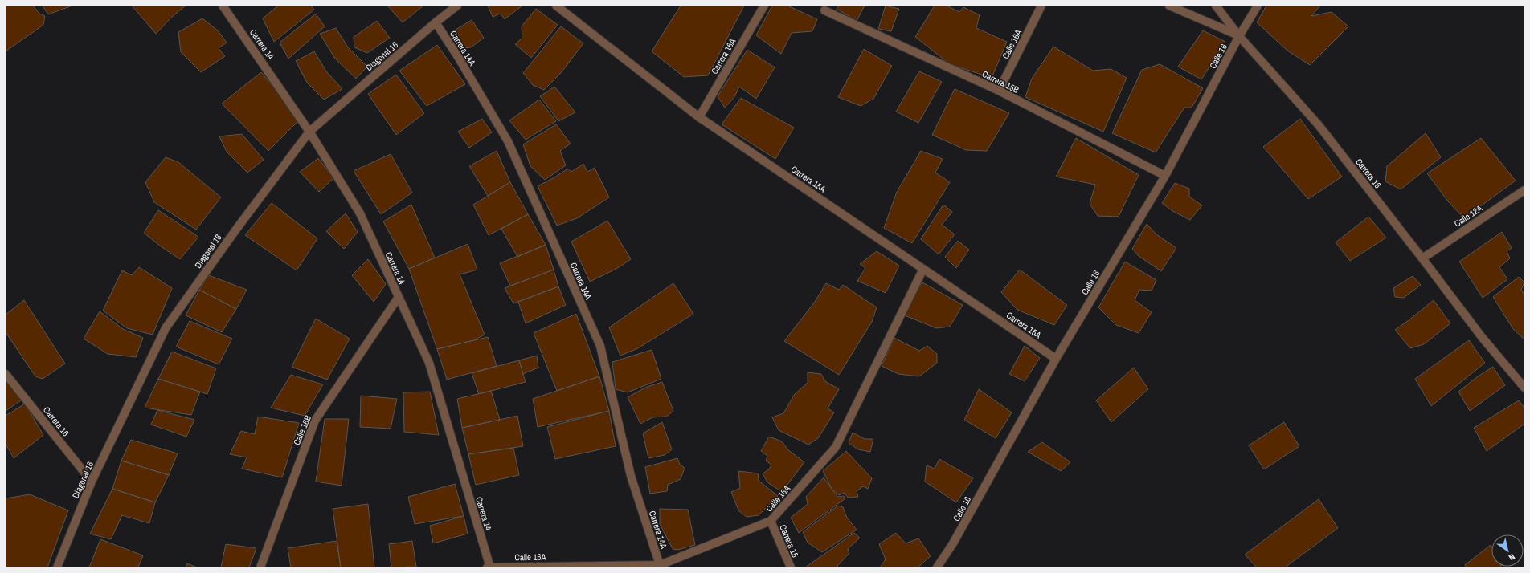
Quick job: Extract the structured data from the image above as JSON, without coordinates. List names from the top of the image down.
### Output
{
  "streets": {
    "street": [
      "Carrera 14",
      "Calle 16A",
      "Carrera 14A",
      "Diagonal 16",
      "Carrera 16A",
      "Calle 16",
      "Carrera 15B",
      "Carrera 16",
      "Carrera 15A",
      "Calle 12A",
      "Calle 16B",
      "Carrera 15"
    ]
  },
  "crossings": [
    ["Carrera 14", "Calle 16A"],
    ["Carrera 14", "Diagonal 16"],
    ["Carrera 14", "Calle 16B"],
    ["Calle 16A", "Carrera 14A"],
    ["Calle 16A", "Carrera 15B"],
    ["Calle 16A", "Carrera 15A"],
    ["Calle 16A", "Carrera 15"],
    ["Carrera 14A", "Diagonal 16"],
    ["Diagonal 16", "Carrera 16"],
    ["Carrera 16A", "Carrera 15A"],
    ["Calle 16", "Carrera 15B"],
    ["Calle 16", "Carrera 16"],
    ["Calle 16", "Carrera 15A"],
    ["Carrera 16", "Calle 12A"]
  ],
  "north": "bottom right"
}
